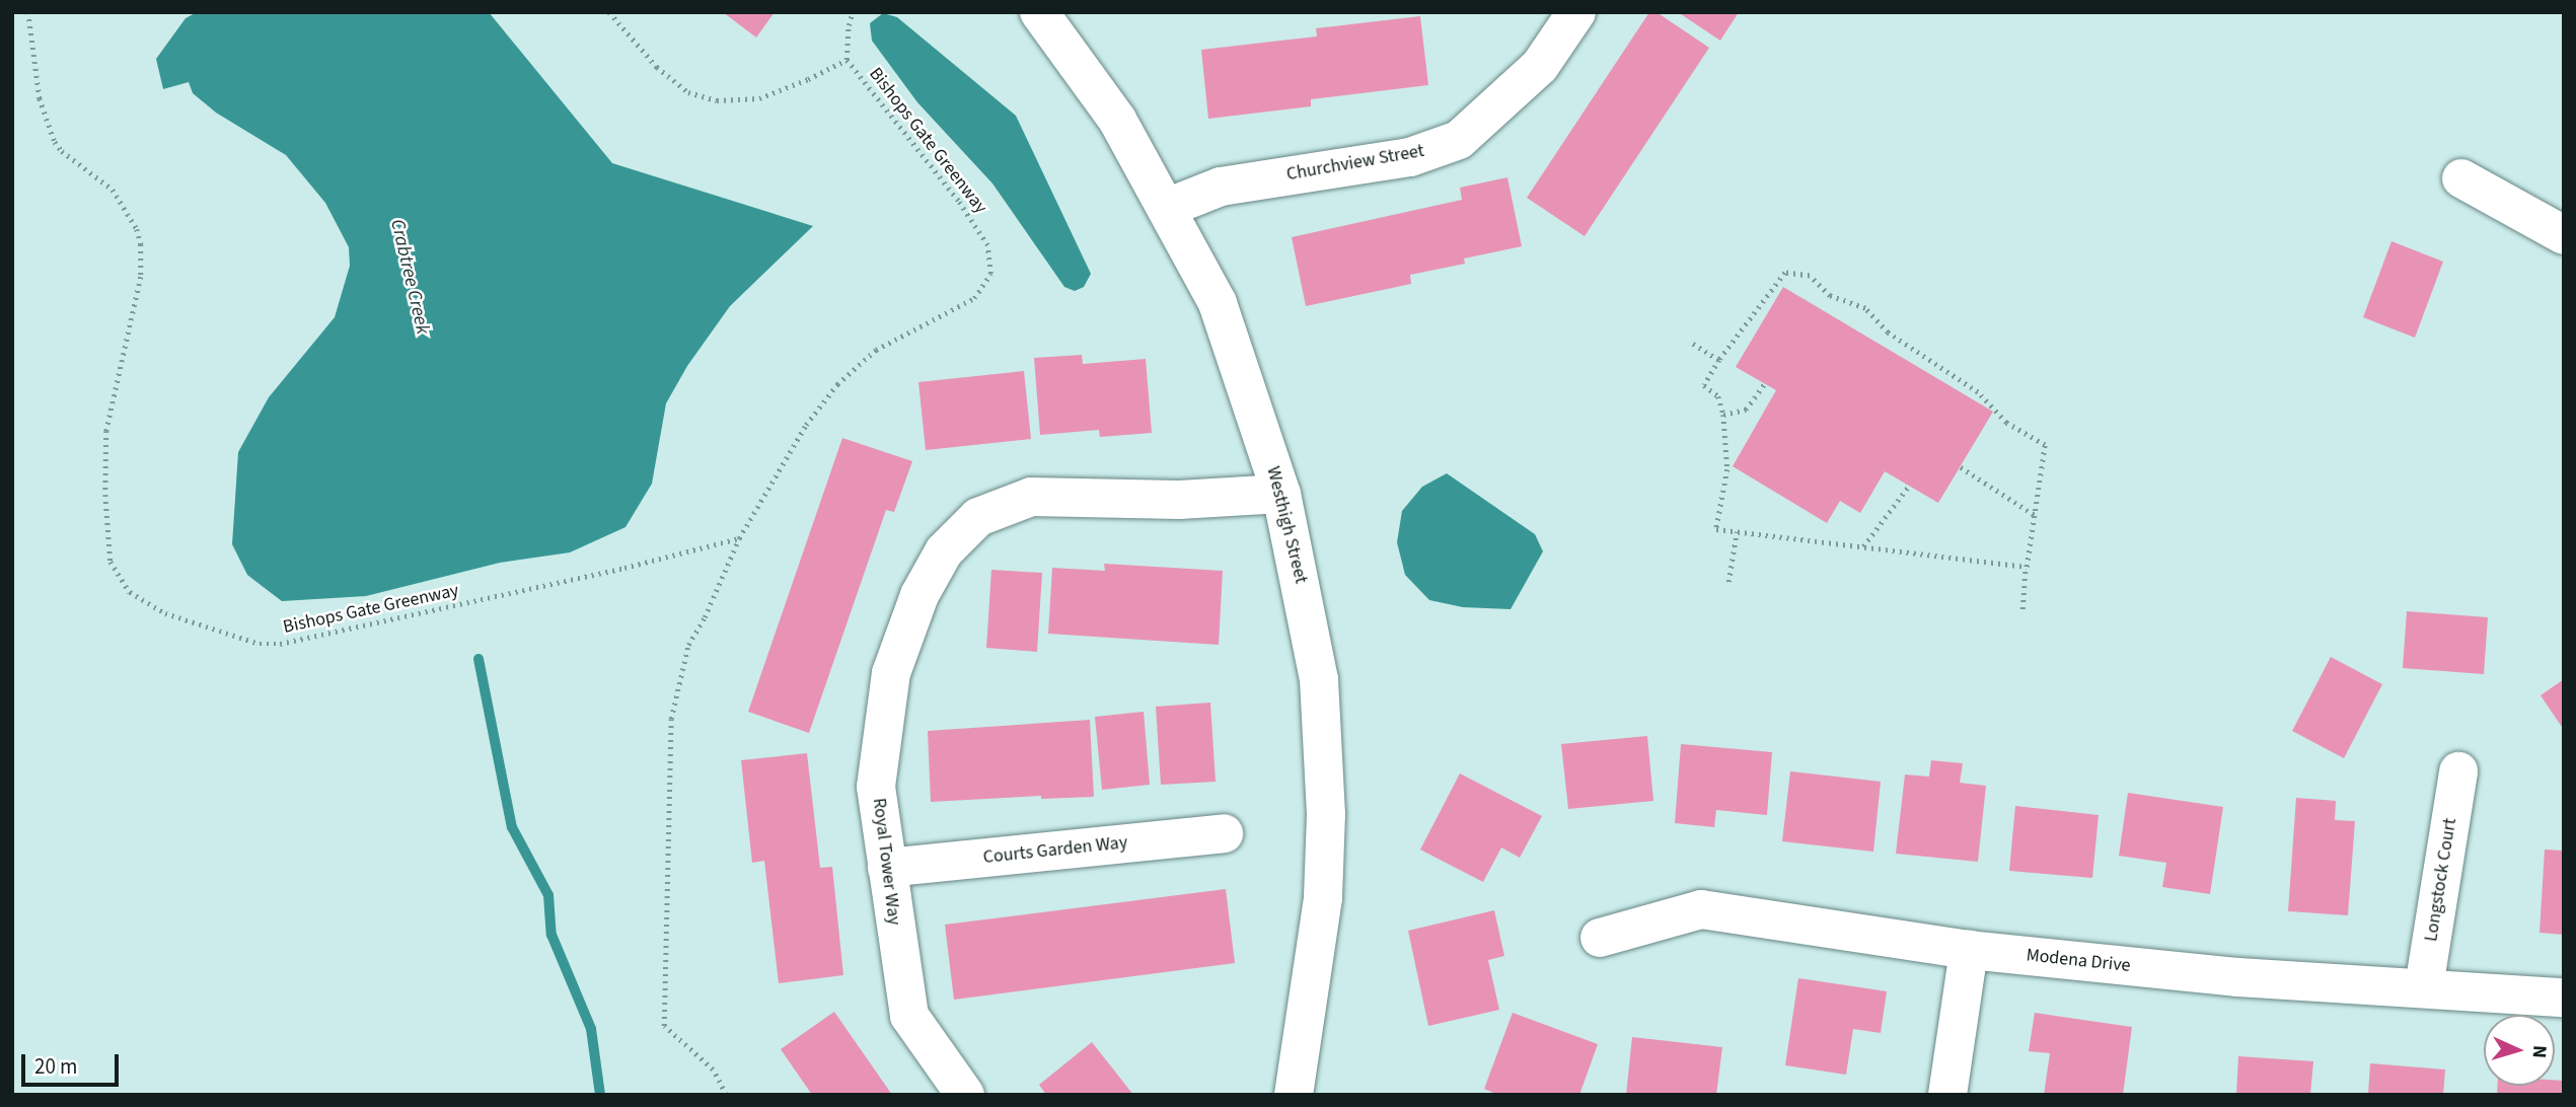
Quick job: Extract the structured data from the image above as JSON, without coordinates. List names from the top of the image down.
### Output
{
  "streets": {
    "street": [
      "Churchview Street",
      "Westhigh Street",
      "Courts Garden Way",
      "Royal Tower Way",
      "Longstock Court",
      "Modena Drive"
    ],
    "path": ["Bishops Gate Greenway"]
  },
  "crossings": [
    ["Churchview Street", "Westhigh Street"],
    ["Westhigh Street", "Royal Tower Way"],
    ["Courts Garden Way", "Royal Tower Way"],
    ["Longstock Court", "Modena Drive"]
  ],
  "water": ["Crabtree Creek"],
  "scale_bar": "20 m",
  "north": "right"
}
